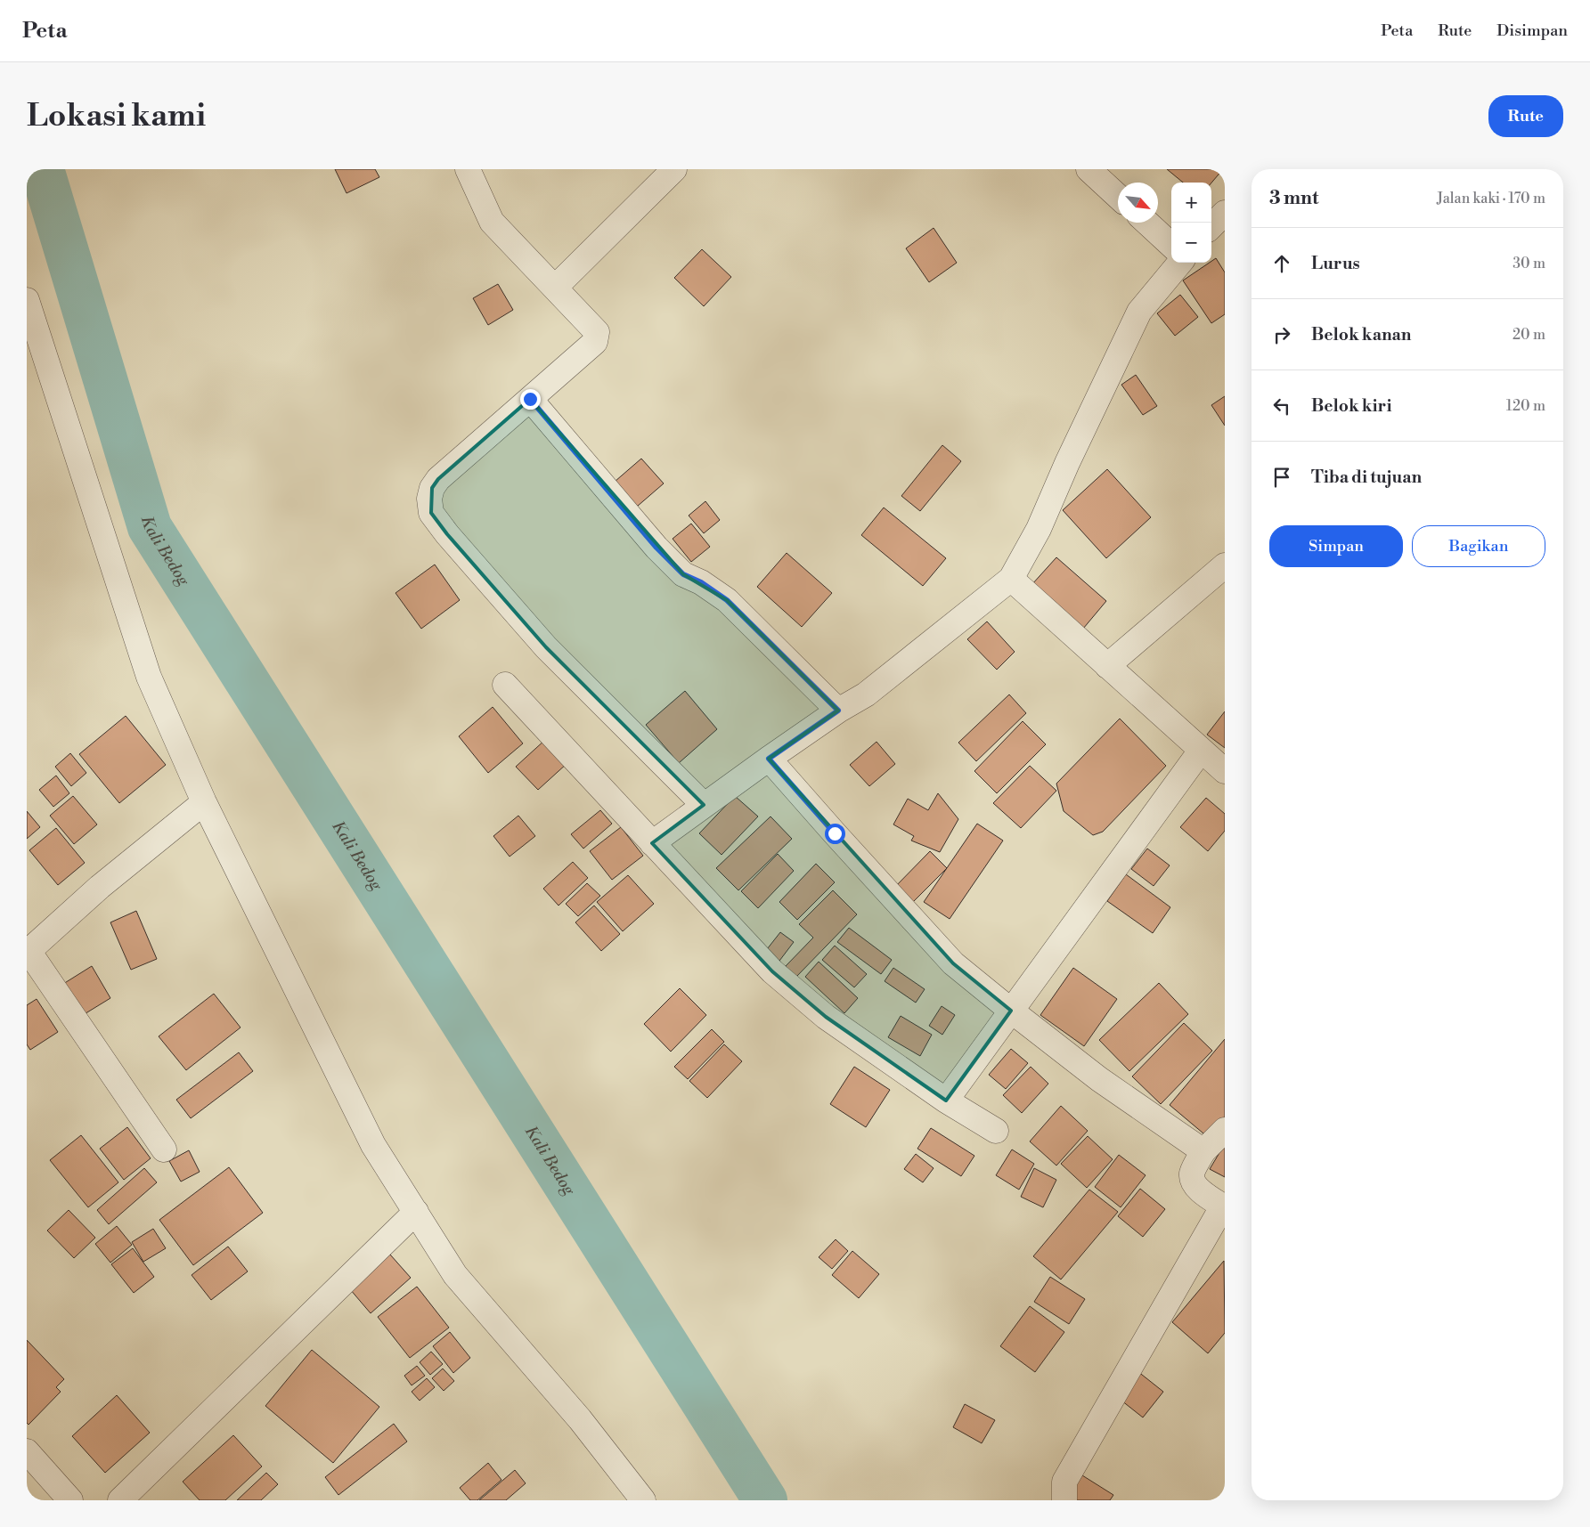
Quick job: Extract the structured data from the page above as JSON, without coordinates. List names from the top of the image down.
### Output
{
  "water": ["Kali Bedog"],
  "north": "bottom right",
  "page": {
    "header": "Peta",
    "nav": ["Peta", "Rute", "Disimpan"],
    "buttons": [
      "Rute",
      ["Simpan", "Bagikan"]
    ],
    "title": "Lokasi kami",
    "heading": ["3 mnt", "Jalan kaki · 170 m"],
    "map_buttons": ["+", "−"],
    "list": [
      ["Lurus", "30 m"],
      ["Belok kanan", "20 m"],
      ["Belok kiri", "120 m"],
      "Tiba di tujuan"
    ]
  }
}
